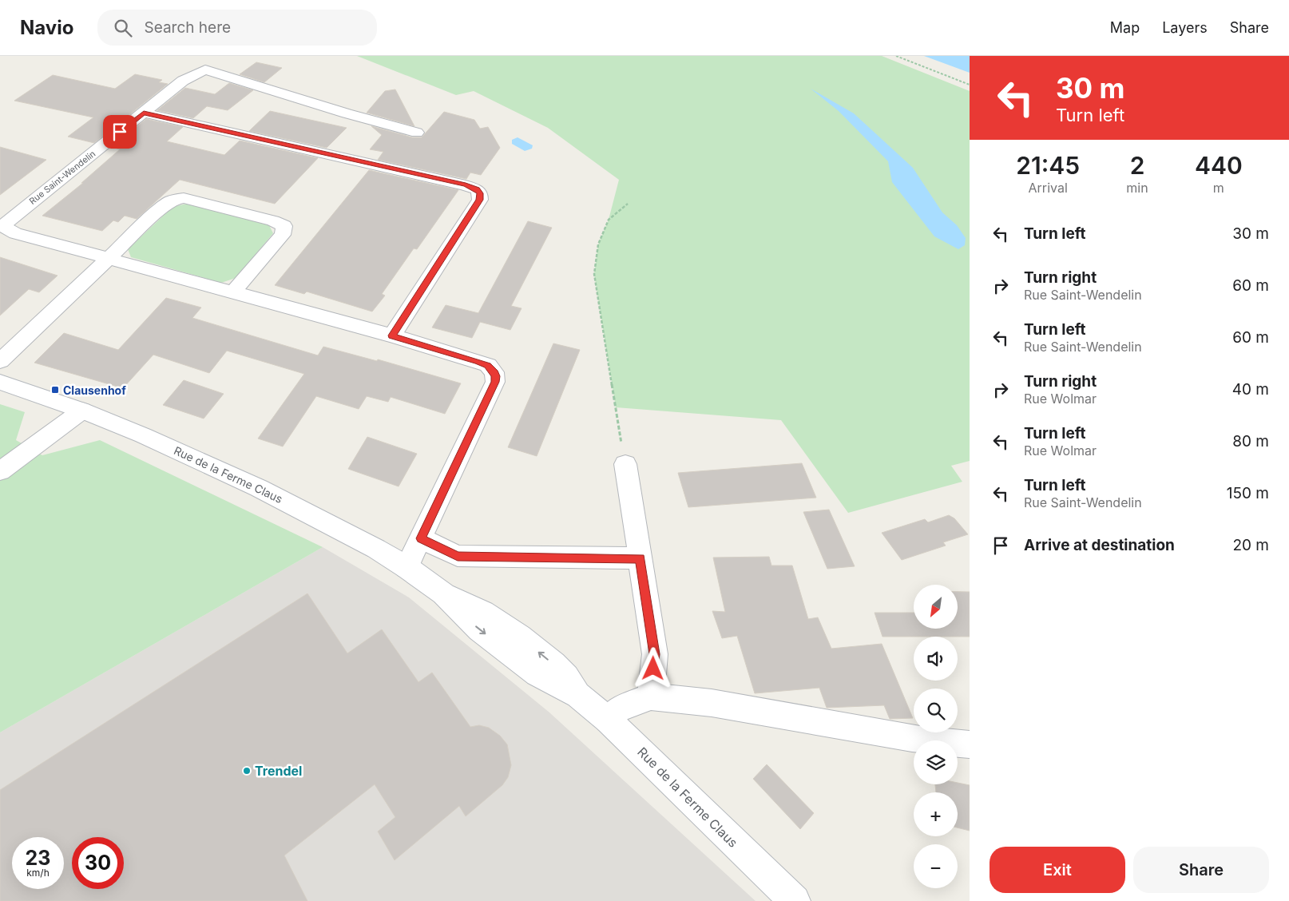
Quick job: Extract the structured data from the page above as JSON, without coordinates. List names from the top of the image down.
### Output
{
  "streets": {
    "street": ["Rue Saint-Wendelin", "Rue de la Ferme Claus"]
  },
  "crossings": [
    ["Rue Saint-Wendelin", "Rue de la Ferme Claus"]
  ],
  "places": {
    "transit": ["Clausenhof"],
    "other": ["Trendel"]
  },
  "north": "bottom left",
  "page": {
    "header": "Navio",
    "search": "Search here",
    "nav": ["Map", "Layers", "Share"],
    "turn": ["30 m", "Turn left"],
    "eta": [
      "21:45",
      "Arrival",
      "2",
      "min",
      "440",
      "m"
    ],
    "list": [
      {
        "name": "Turn left",
        "value": "30 m"
      },
      {
        "name": "Turn right",
        "note": "Rue Saint-Wendelin",
        "value": "60 m"
      },
      {
        "name": "Turn left",
        "note": "Rue Saint-Wendelin",
        "value": "60 m"
      },
      {
        "name": "Turn right",
        "note": "Rue Wolmar",
        "value": "40 m"
      },
      {
        "name": "Turn left",
        "note": "Rue Wolmar",
        "value": "80 m"
      },
      {
        "name": "Turn left",
        "note": "Rue Saint-Wendelin",
        "value": "150 m"
      },
      {
        "name": "Arrive at destination",
        "value": "20 m"
      }
    ],
    "map_buttons": ["+", "−"],
    "speed": "23 km/h",
    "limit": "30",
    "buttons": ["Exit", "Share"]
  }
}
